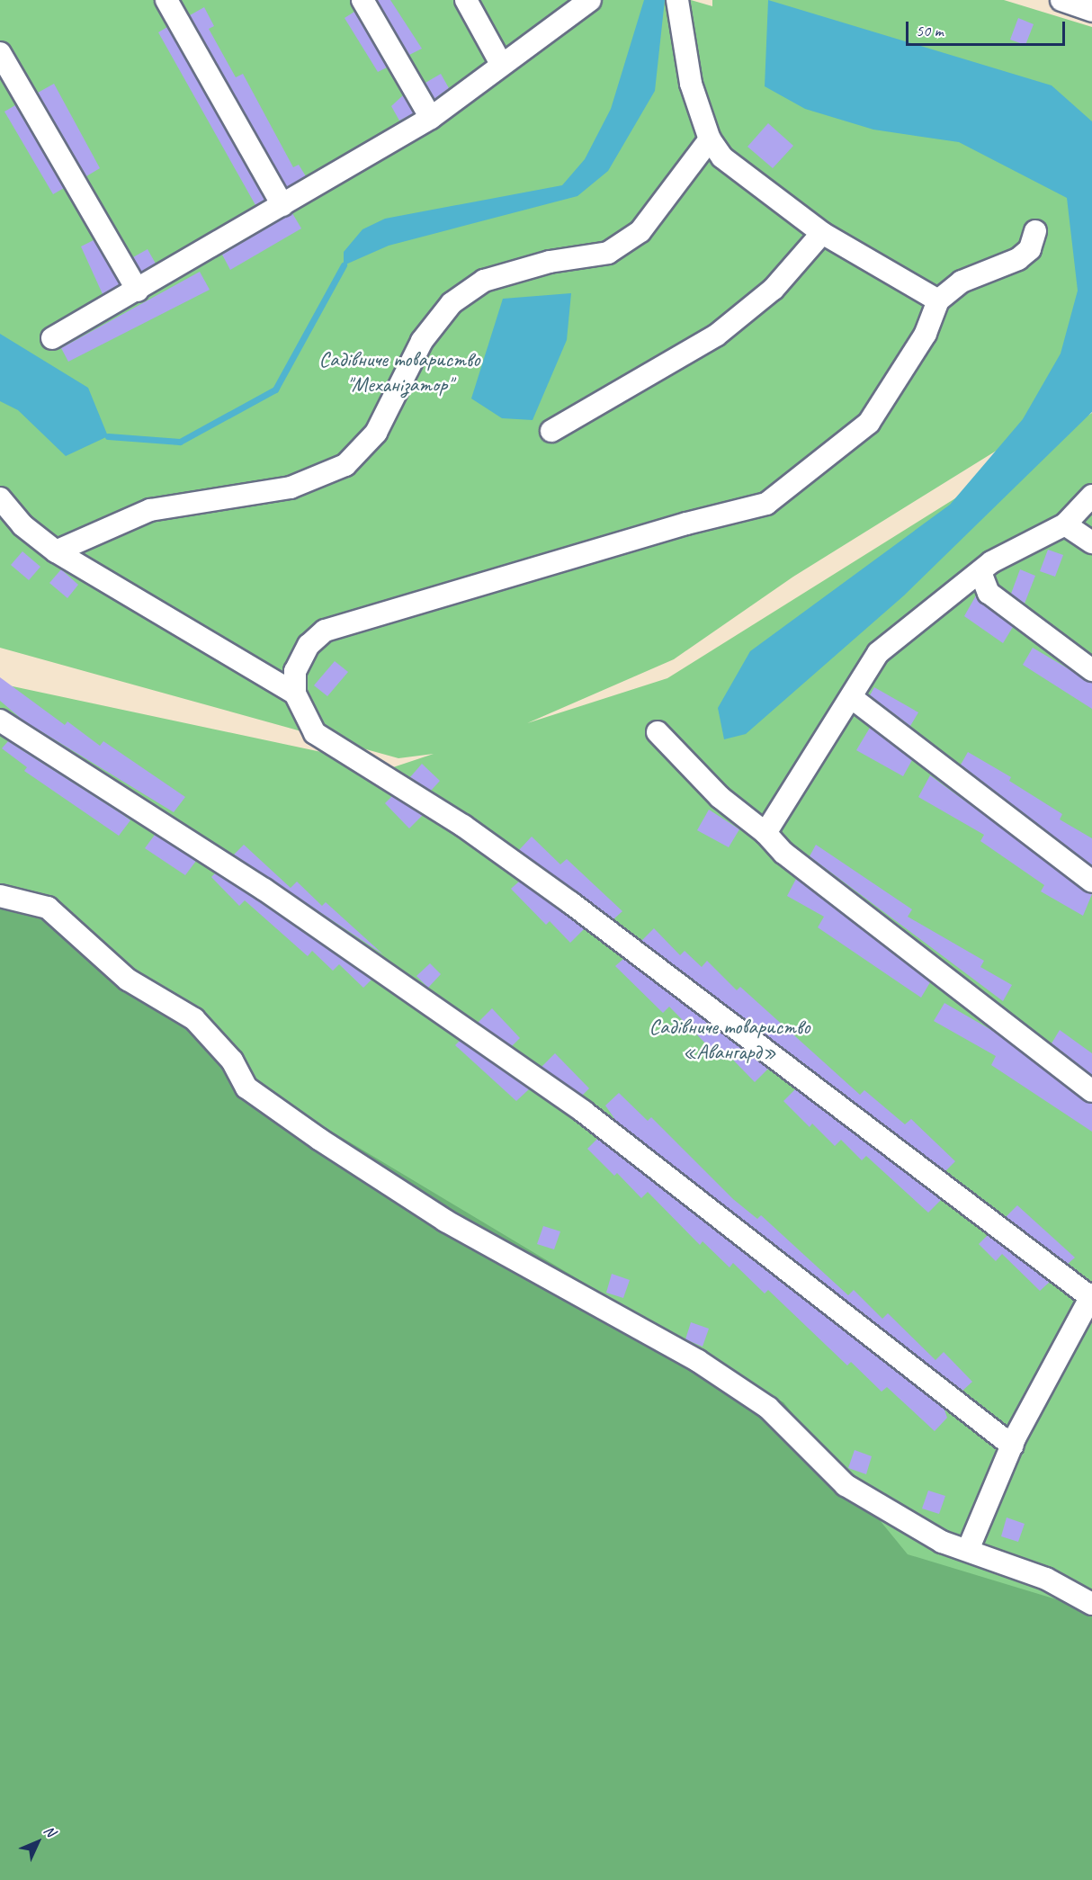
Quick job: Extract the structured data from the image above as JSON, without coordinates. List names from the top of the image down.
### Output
{
  "parks": ["Садівниче товариство \"Механізатор\"", "Садівниче товариство «Авангард»"],
  "scale_bar": "50 m",
  "north": "top right"
}
